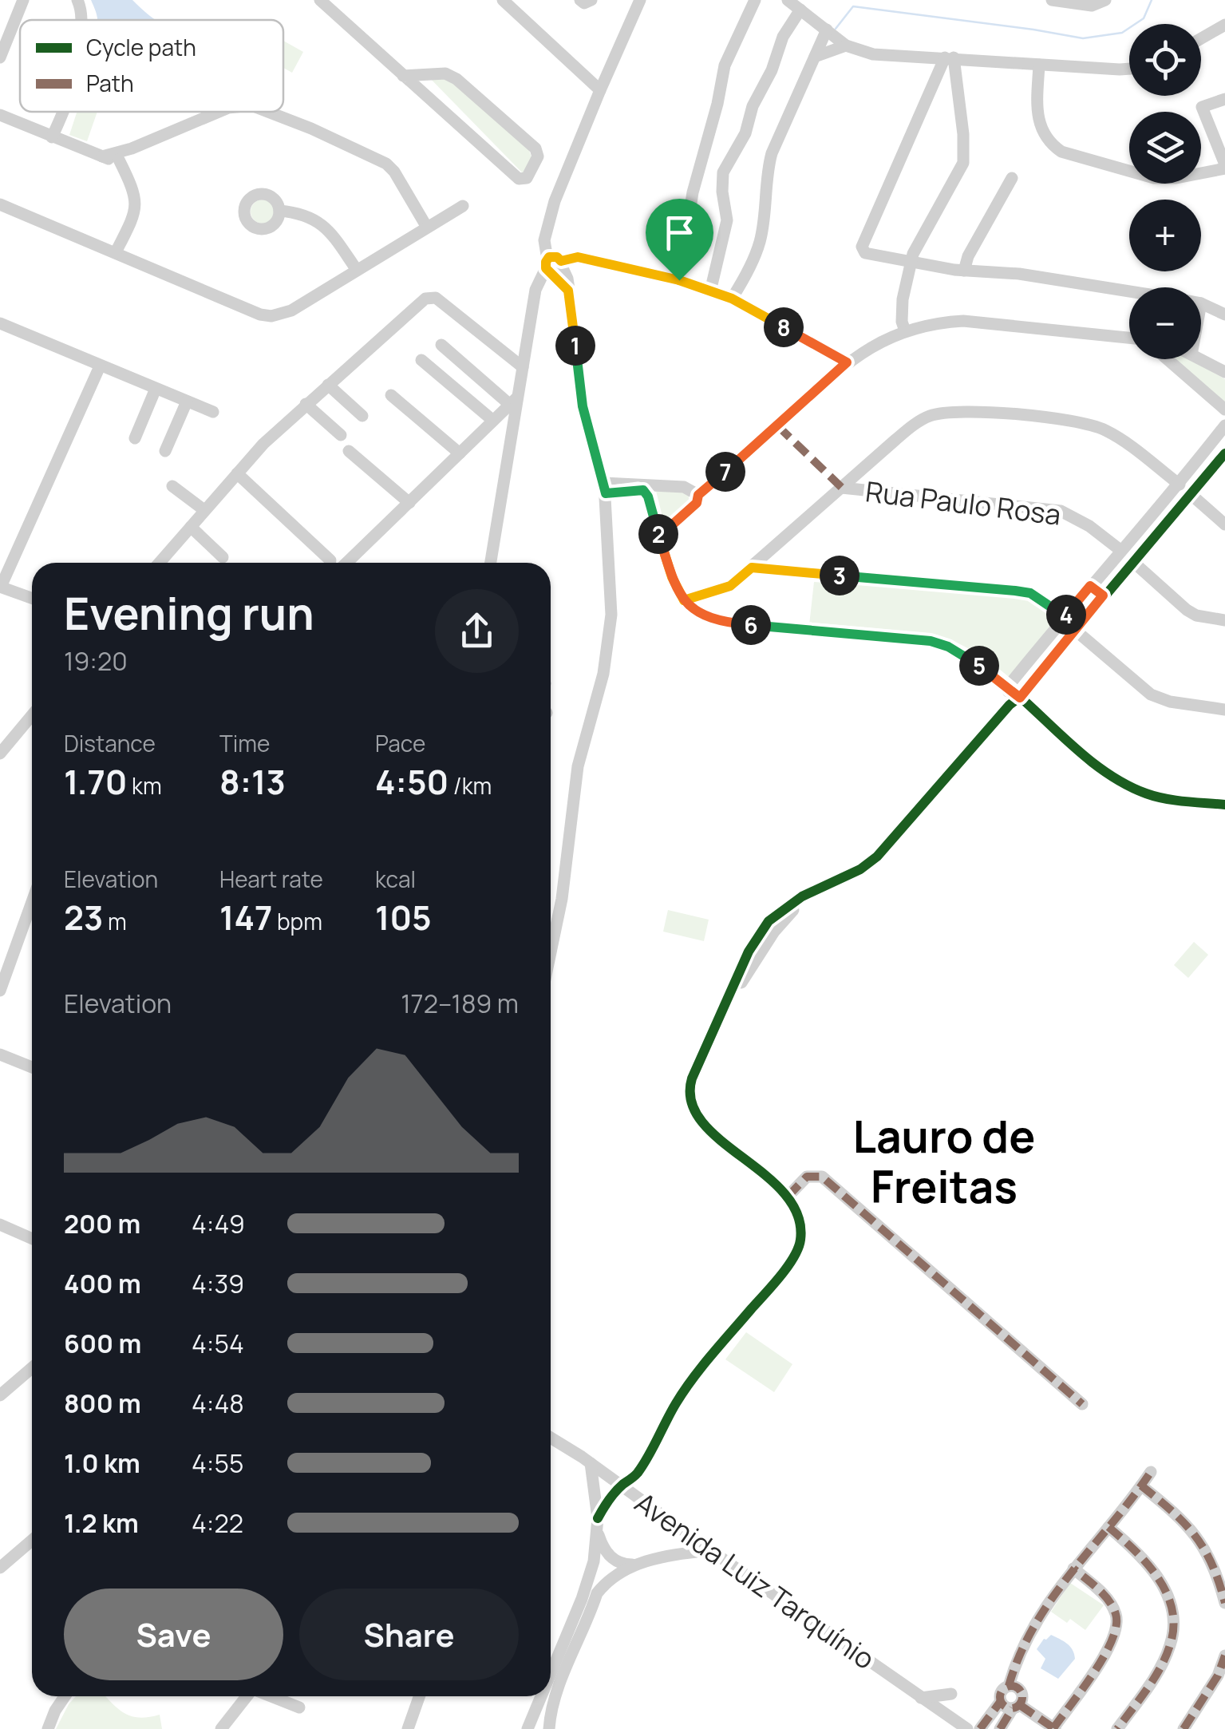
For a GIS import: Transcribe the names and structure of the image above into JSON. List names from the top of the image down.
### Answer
{
  "streets": {
    "street": ["Rua Paulo Rosa", "Avenida Luiz Tarquínio"]
  },
  "districts": ["Lauro de Freitas"],
  "legend": ["Cycle path", "Path"],
  "page": {
    "map_buttons": ["+", "−"],
    "pins": [
      "8",
      "1",
      "7",
      "2",
      "3",
      "4",
      "6",
      "5"
    ],
    "heading": ["Evening run", "19:20"],
    "stats": [
      ["Distance", "1.70 km"],
      ["Time", "8:13"],
      ["Pace", "4:50 /km"],
      ["Elevation", "23 m"],
      ["Heart rate", "147 bpm"],
      ["kcal", "105"]
    ],
    "chart": ["Elevation", "172–189 m"],
    "list": [
      {
        "name": "200 m",
        "note": "4:49"
      },
      {
        "name": "400 m",
        "note": "4:39"
      },
      {
        "name": "600 m",
        "note": "4:54"
      },
      {
        "name": "800 m",
        "note": "4:48"
      },
      {
        "name": "1.0 km",
        "note": "4:55"
      },
      {
        "name": "1.2 km",
        "note": "4:22"
      }
    ],
    "buttons": ["Save", "Share"]
  }
}
